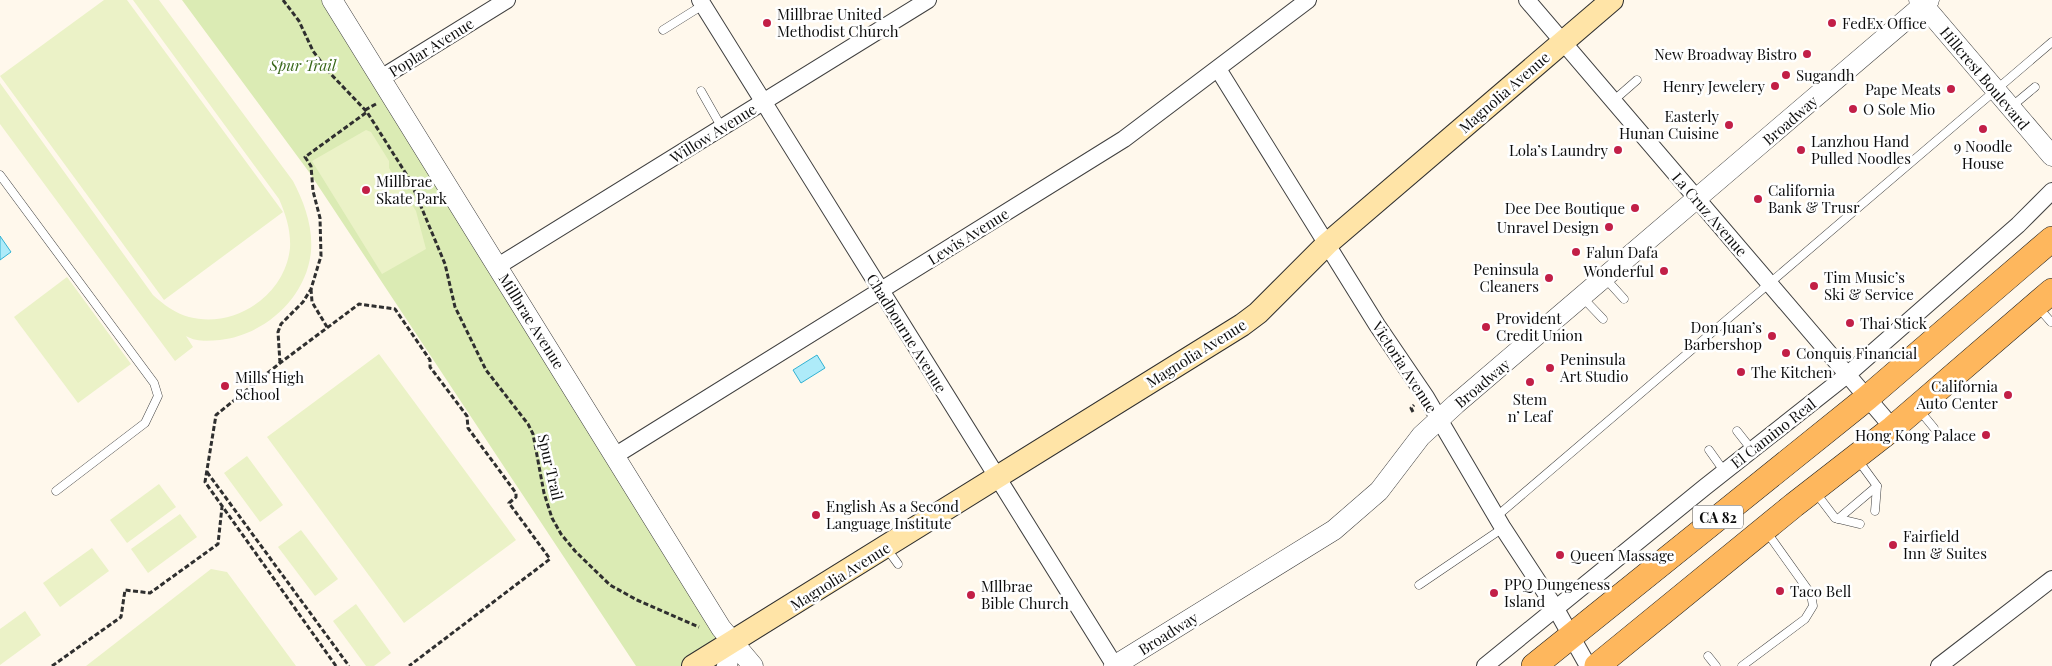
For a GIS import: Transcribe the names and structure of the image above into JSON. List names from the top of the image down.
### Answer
{
  "streets": {
    "main road": ["Magnolia Avenue", "El Camino Real", "CA 82"],
    "street": [
      "Poplar Avenue",
      "Hillcrest Boulevard",
      "Broadway",
      "Willow Avenue",
      "La Cruz Avenue",
      "Lewis Avenue",
      "Millbrae Avenue",
      "Chadbourne Avenue",
      "Victoria Avenue"
    ],
    "path": ["Spur Trail"]
  },
  "crossings": [
    ["Poplar Avenue", "Millbrae Avenue"],
    ["Hillcrest Boulevard", "Broadway"],
    ["Magnolia Avenue", "La Cruz Avenue"],
    ["Magnolia Avenue", "Millbrae Avenue"],
    ["Magnolia Avenue", "Chadbourne Avenue"],
    ["Magnolia Avenue", "Victoria Avenue"],
    ["Magnolia Avenue", "Spur Trail"],
    ["Broadway", "La Cruz Avenue"],
    ["Broadway", "Chadbourne Avenue"],
    ["Broadway", "Victoria Avenue"],
    ["Willow Avenue", "Millbrae Avenue"],
    ["Willow Avenue", "Chadbourne Avenue"],
    ["La Cruz Avenue", "El Camino Real"],
    ["La Cruz Avenue", "CA 82"],
    ["Lewis Avenue", "Millbrae Avenue"],
    ["Lewis Avenue", "Chadbourne Avenue"],
    ["Lewis Avenue", "Victoria Avenue"],
    ["Millbrae Avenue", "Spur Trail"],
    ["Victoria Avenue", "El Camino Real"]
  ],
  "parks": ["Spur Trail"],
  "places": [
    "Millbrae United Methodist Church",
    "FedEx Office",
    "New Broadway Bistro",
    "Sugandh",
    "Henry Jewelery",
    "Pape Meats",
    "O Sole Mio",
    "Easterly Hunan Cuisine",
    "9 Noodle House",
    "Lola’s Laundry",
    "Lanzhou Hand Pulled Noodles",
    "Millbrae Skate Park",
    "California Bank & Trusr",
    "Dee Dee Boutique",
    "Unravel Design",
    "Falun Dafa",
    "Wonderful",
    "Peninsula Cleaners",
    "Tim Music’s Ski & Service",
    "Thai Stick",
    "Provident Credit Union",
    "Don Juan’s Barbershop",
    "Conquis Financial",
    "Peninsula Art Studio",
    "The Kitchen",
    "Stem n’ Leaf",
    "Mills High School",
    "California Auto Center",
    "Hong Kong Palace",
    "English As a Second Language Institute",
    "Fairfield Inn & Suites",
    "Queen Massage",
    "Taco Bell",
    "PPQ Dungeness Island",
    "Mllbrae Bible Church"
  ]
}
